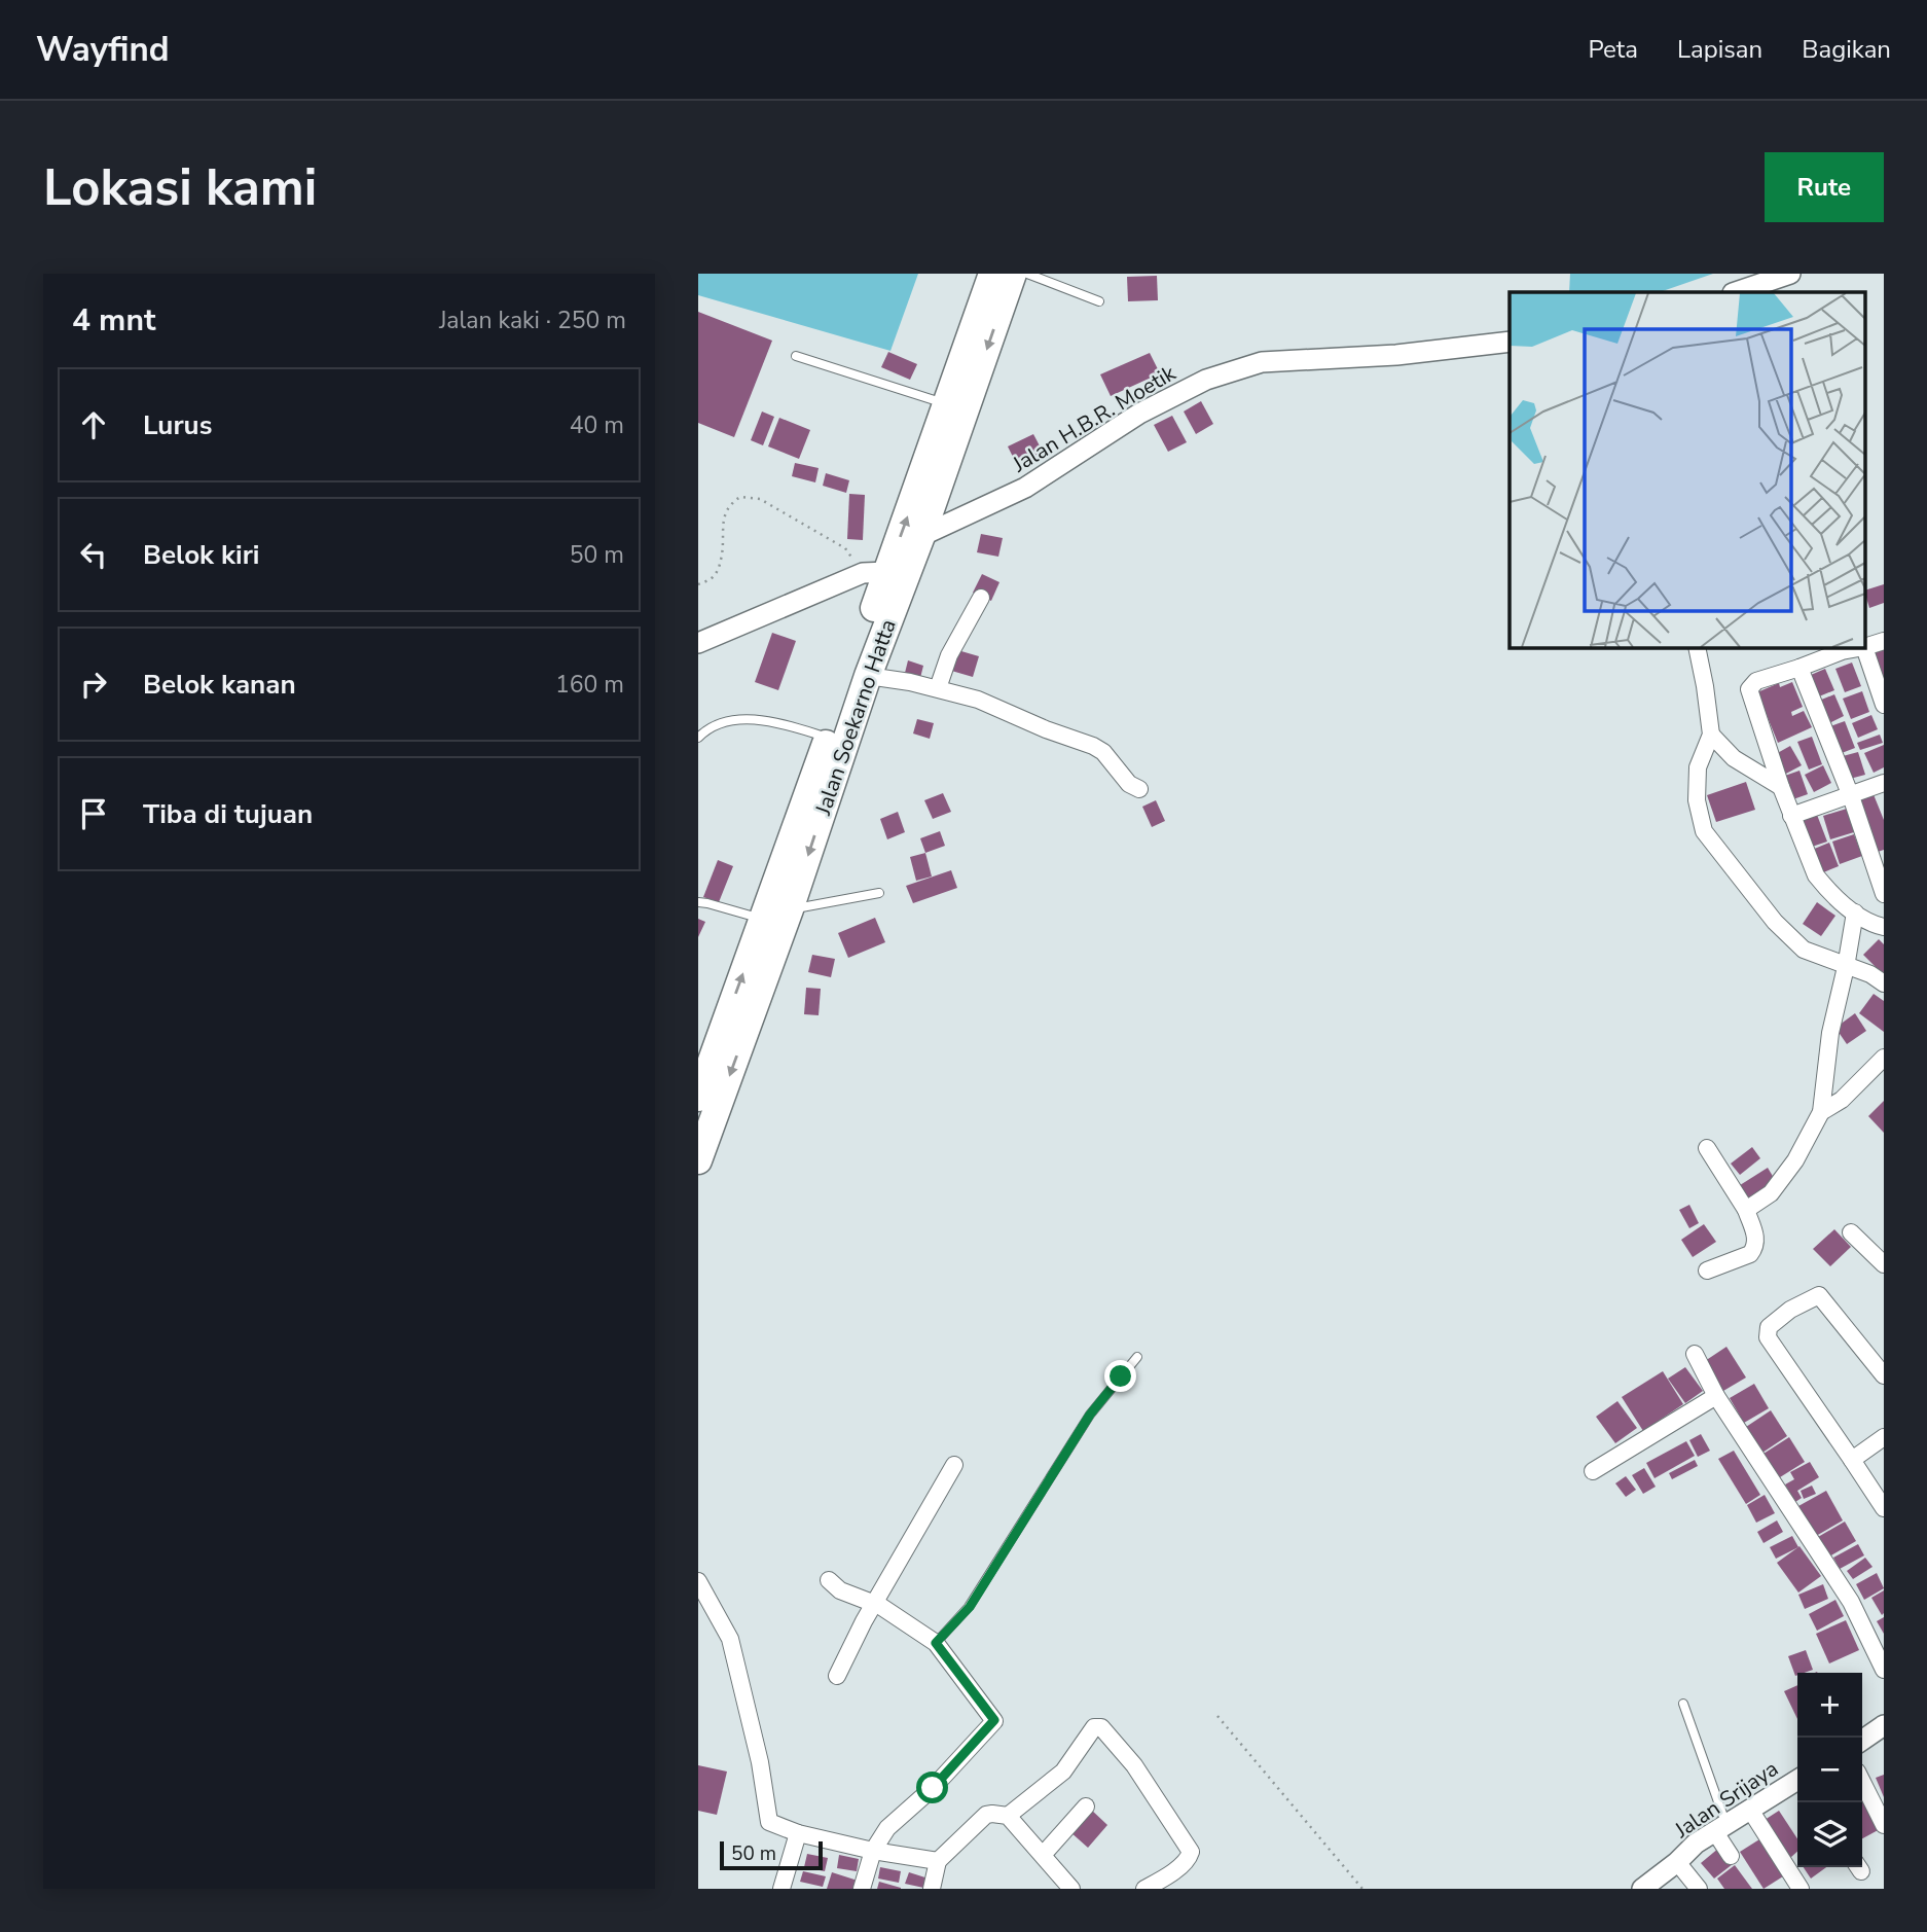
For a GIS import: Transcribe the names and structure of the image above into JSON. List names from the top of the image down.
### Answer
{
  "streets": {
    "highway": ["Jalan Soekarno Hatta"],
    "street": ["Jalan H.B.R. Moetik", "Jalan Srijaya"]
  },
  "crossings": [
    ["Jalan H.B.R. Moetik", "Jalan Soekarno Hatta"]
  ],
  "scale_bar": "50 m",
  "page": {
    "header": "Wayfind",
    "nav": ["Peta", "Lapisan", "Bagikan"],
    "buttons": "Rute",
    "title": "Lokasi kami",
    "heading": ["4 mnt", "Jalan kaki · 250 m"],
    "list": [
      ["Lurus", "40 m"],
      ["Belok kiri", "50 m"],
      ["Belok kanan", "160 m"],
      "Tiba di tujuan"
    ],
    "map_buttons": ["+", "−"],
    "scale": "50 m"
  }
}
